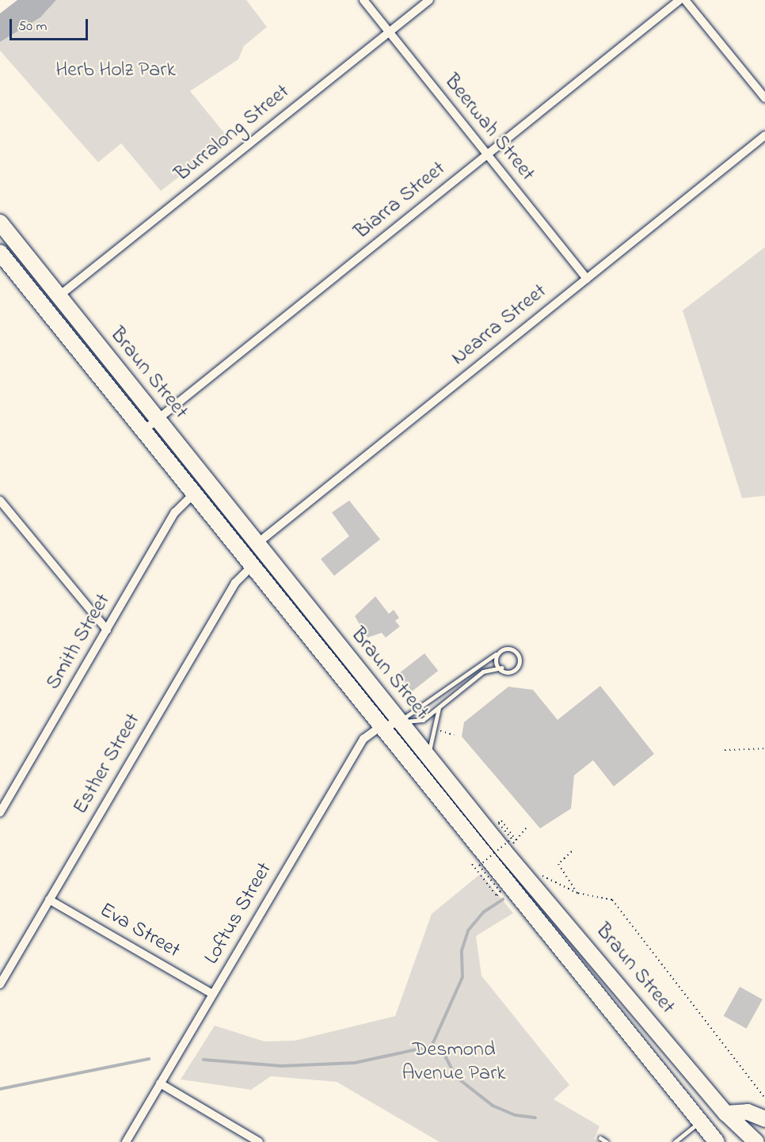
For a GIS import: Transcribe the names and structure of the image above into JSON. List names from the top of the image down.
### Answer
{
  "streets": {
    "highway": ["Braun Street"],
    "street": [
      "Beerwah Street",
      "Burralong Street",
      "Biarra Street",
      "Nearra Street",
      "Smith Street",
      "Esther Street",
      "Loftus Street",
      "Eva Street"
    ]
  },
  "crossings": [
    ["Beerwah Street", "Burralong Street"],
    ["Beerwah Street", "Biarra Street"],
    ["Beerwah Street", "Nearra Street"],
    ["Burralong Street", "Braun Street"],
    ["Biarra Street", "Braun Street"],
    ["Nearra Street", "Braun Street"],
    ["Braun Street", "Smith Street"],
    ["Braun Street", "Esther Street"],
    ["Braun Street", "Loftus Street"],
    ["Esther Street", "Eva Street"],
    ["Loftus Street", "Eva Street"]
  ],
  "parks": ["Herb Holz Park", "Desmond Avenue Park"],
  "scale_bar": "50 m"
}
